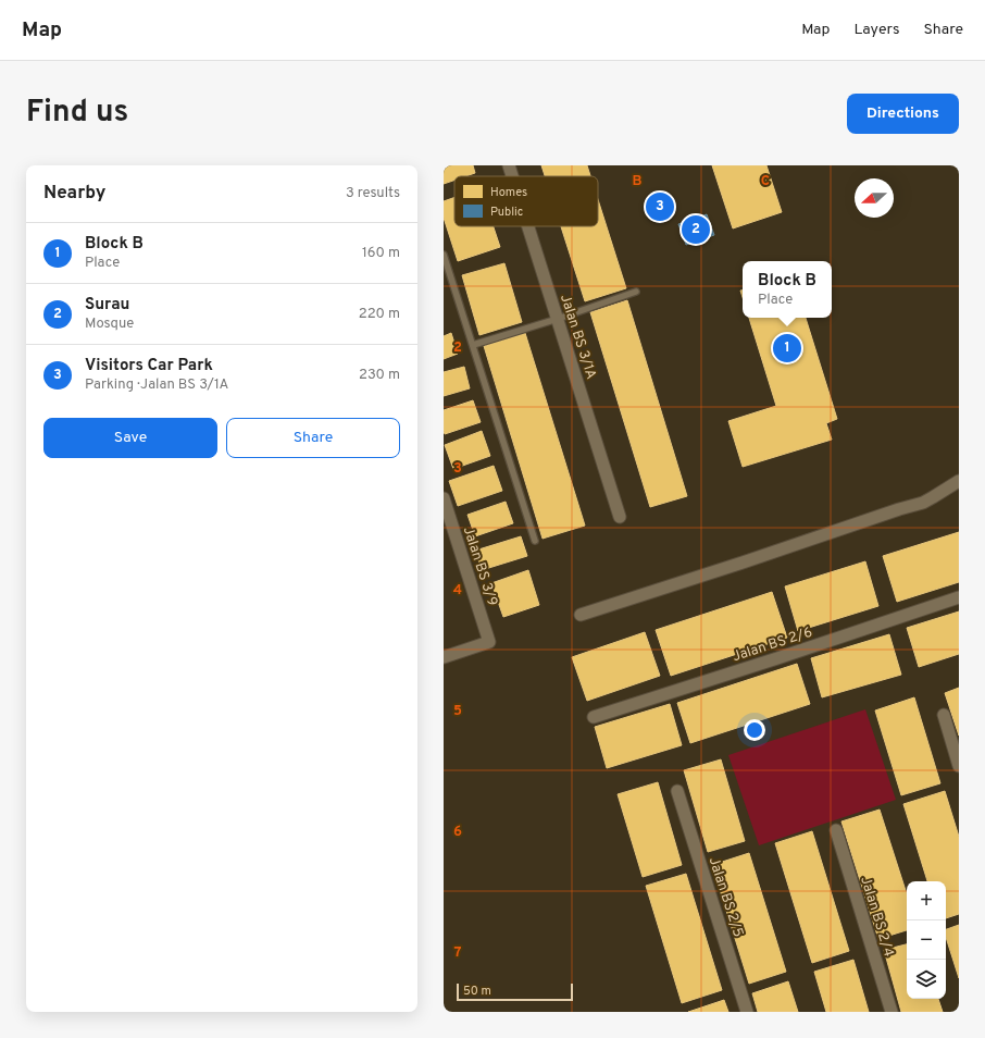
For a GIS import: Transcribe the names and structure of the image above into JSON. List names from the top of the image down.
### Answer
{
  "streets": {
    "street": [
      "Jalan BS 3/1A",
      "Jalan BS 3/9",
      "Jalan BS 2/6",
      "Jalan BS 2/5",
      "Jalan BS 2/4"
    ]
  },
  "legend": ["Homes", "Public"],
  "scale_bar": "50 m",
  "north": "left",
  "page": {
    "header": "Map",
    "nav": ["Map", "Layers", "Share"],
    "title": "Find us",
    "buttons": [
      "Directions",
      ["Save", "Share"]
    ],
    "heading": ["Nearby", "3 results"],
    "pins": ["3", "2", "1"],
    "list": [
      {
        "mark": "1",
        "name": "Block B",
        "note": "Place",
        "value": "160 m"
      },
      {
        "mark": "2",
        "name": "Surau",
        "note": "Mosque",
        "value": "220 m"
      },
      {
        "mark": "3",
        "name": "Visitors Car Park",
        "note": "Parking · Jalan BS 3/1A",
        "value": "230 m"
      }
    ],
    "popup": ["Block B", "Place"],
    "map_buttons": ["+", "−"],
    "scale": "50 m"
  },
  "grid": {
    "columns": ["B", "C"],
    "rows": [
      "2",
      "3",
      "4",
      "5",
      "6",
      "7"
    ]
  }
}
